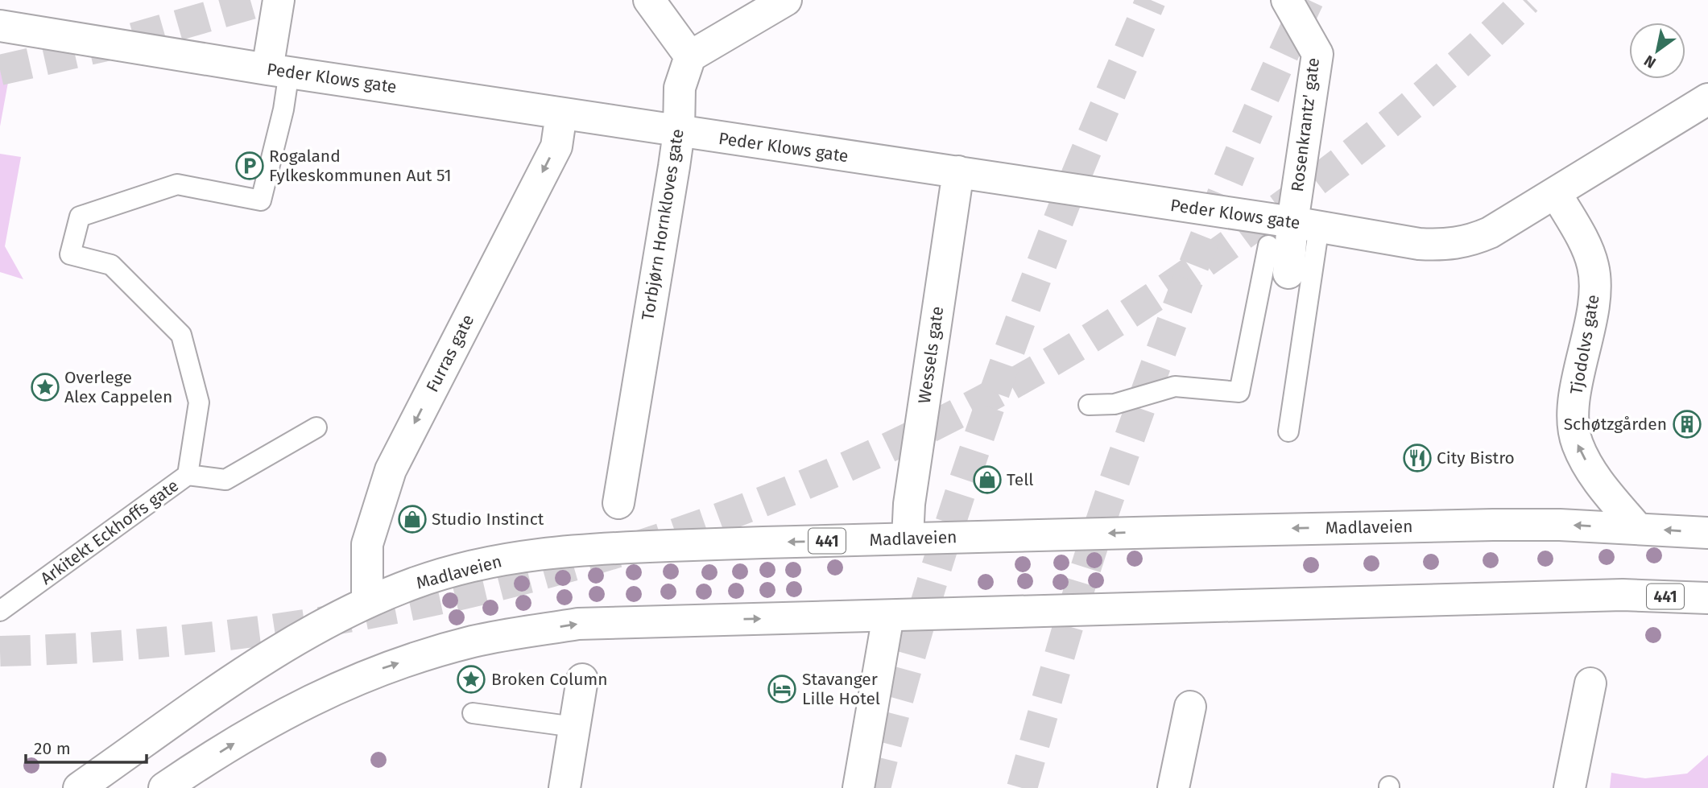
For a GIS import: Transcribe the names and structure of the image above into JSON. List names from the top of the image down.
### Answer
{
  "streets": {
    "street": [
      "Peder Klows gate",
      "Rosenkrantz' gate",
      "Torbjørn Hornkloves gate",
      "Tjodolvs gate",
      "Furras gate",
      "Wessels gate",
      "Madlaveien",
      "441"
    ],
    "lane": ["Arkitekt Eckhoffs gate"]
  },
  "crossings": [
    ["Peder Klows gate", "Rosenkrantz' gate"],
    ["Peder Klows gate", "Torbjørn Hornkloves gate"],
    ["Peder Klows gate", "Tjodolvs gate"],
    ["Peder Klows gate", "Furras gate"],
    ["Peder Klows gate", "Wessels gate"],
    ["Peder Klows gate", "Arkitekt Eckhoffs gate"],
    ["Tjodolvs gate", "Madlaveien"],
    ["Furras gate", "Madlaveien"],
    ["Wessels gate", "Madlaveien"]
  ],
  "one_way": ["Tjodolvs gate", "Furras gate"],
  "places": {
    "parking": ["Rogaland Fylkeskommunen Aut 51"],
    "place": ["Overlege Alex Cappelen", "Broken Column"],
    "building": ["Schøtzgården"],
    "restaurant": ["City Bistro"],
    "shop": ["Tell", "Studio Instinct"],
    "hotel": ["Stavanger Lille Hotel"]
  },
  "scale_bar": "20 m",
  "north": "bottom left"
}
